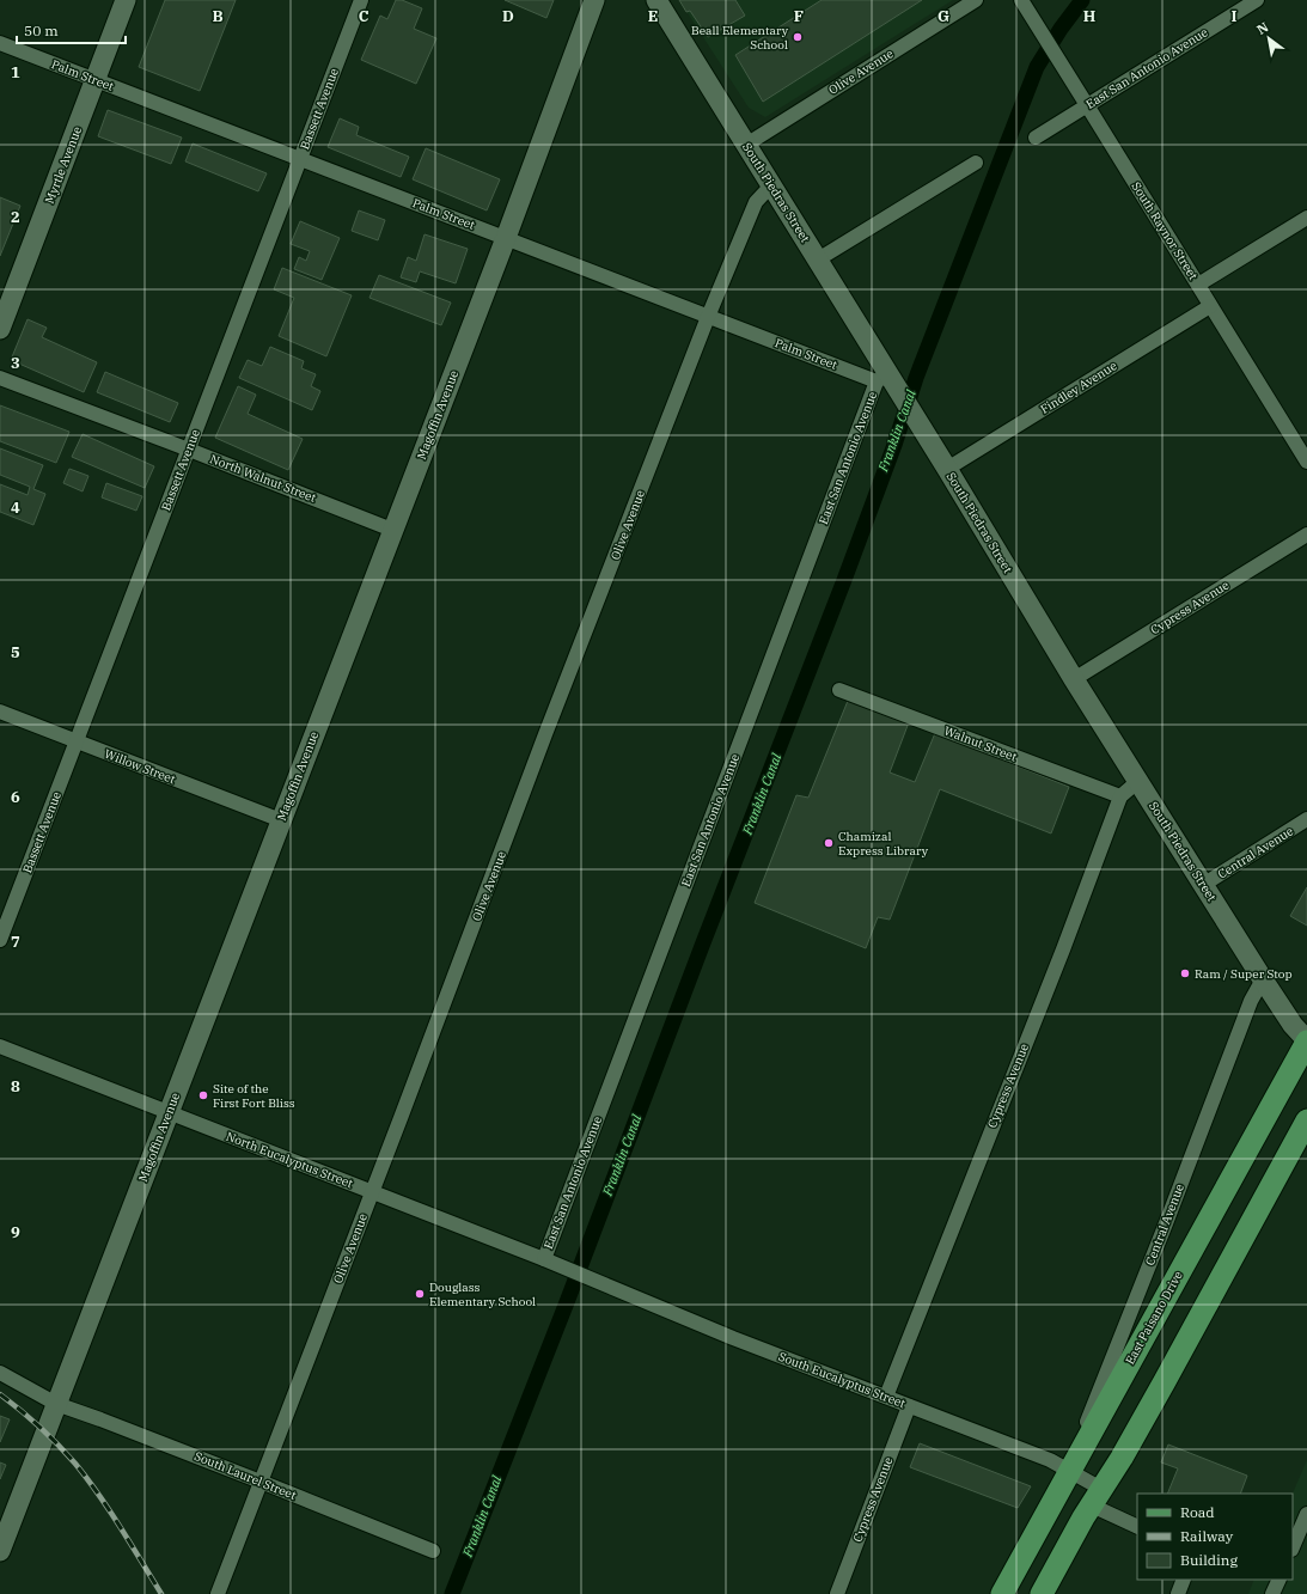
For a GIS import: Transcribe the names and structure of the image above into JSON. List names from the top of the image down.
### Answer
{
  "streets": {
    "main road": ["East Paisano Drive"],
    "street": [
      "East San Antonio Avenue",
      "Olive Avenue",
      "Palm Street",
      "Bassett Avenue",
      "Myrtle Avenue",
      "South Piedras Street",
      "South Raynor Street",
      "Findley Avenue",
      "Magoffin Avenue",
      "North Walnut Street",
      "Cypress Avenue",
      "Walnut Street",
      "Willow Street",
      "Central Avenue",
      "North Eucalyptus Street",
      "South Eucalyptus Street",
      "South Laurel Street"
    ]
  },
  "crossings": [
    ["East San Antonio Avenue", "Palm Street"],
    ["East San Antonio Avenue", "South Piedras Street"],
    ["East San Antonio Avenue", "South Raynor Street"],
    ["East San Antonio Avenue", "North Eucalyptus Street"],
    ["Olive Avenue", "Palm Street"],
    ["Olive Avenue", "South Piedras Street"],
    ["Olive Avenue", "North Eucalyptus Street"],
    ["Olive Avenue", "South Laurel Street"],
    ["Palm Street", "Bassett Avenue"],
    ["Palm Street", "Myrtle Avenue"],
    ["Palm Street", "South Piedras Street"],
    ["Palm Street", "Magoffin Avenue"],
    ["Bassett Avenue", "North Walnut Street"],
    ["Bassett Avenue", "Willow Street"],
    ["South Piedras Street", "Findley Avenue"],
    ["South Piedras Street", "Cypress Avenue"],
    ["South Piedras Street", "Central Avenue"],
    ["South Piedras Street", "East Paisano Drive"],
    ["South Raynor Street", "Findley Avenue"],
    ["Magoffin Avenue", "North Walnut Street"],
    ["Magoffin Avenue", "Willow Street"],
    ["Magoffin Avenue", "North Eucalyptus Street"],
    ["Magoffin Avenue", "South Laurel Street"],
    ["Cypress Avenue", "Walnut Street"],
    ["Cypress Avenue", "South Eucalyptus Street"],
    ["Central Avenue", "East Paisano Drive"],
    ["Central Avenue", "South Eucalyptus Street"],
    ["North Eucalyptus Street", "South Eucalyptus Street"],
    ["East Paisano Drive", "South Eucalyptus Street"]
  ],
  "water": ["Franklin Canal"],
  "places": [
    "Beall Elementary School",
    "Chamizal Express Library",
    "Ram / Super Stop",
    "Site of the First Fort Bliss",
    "Douglass Elementary School"
  ],
  "legend": ["Road", "Railway", "Building"],
  "scale_bar": "50 m",
  "north": "top left",
  "grid": {
    "columns": [
      "B",
      "C",
      "D",
      "E",
      "F",
      "G",
      "H",
      "I"
    ],
    "rows": [
      "1",
      "2",
      "3",
      "4",
      "5",
      "6",
      "7",
      "8",
      "9"
    ]
  }
}
